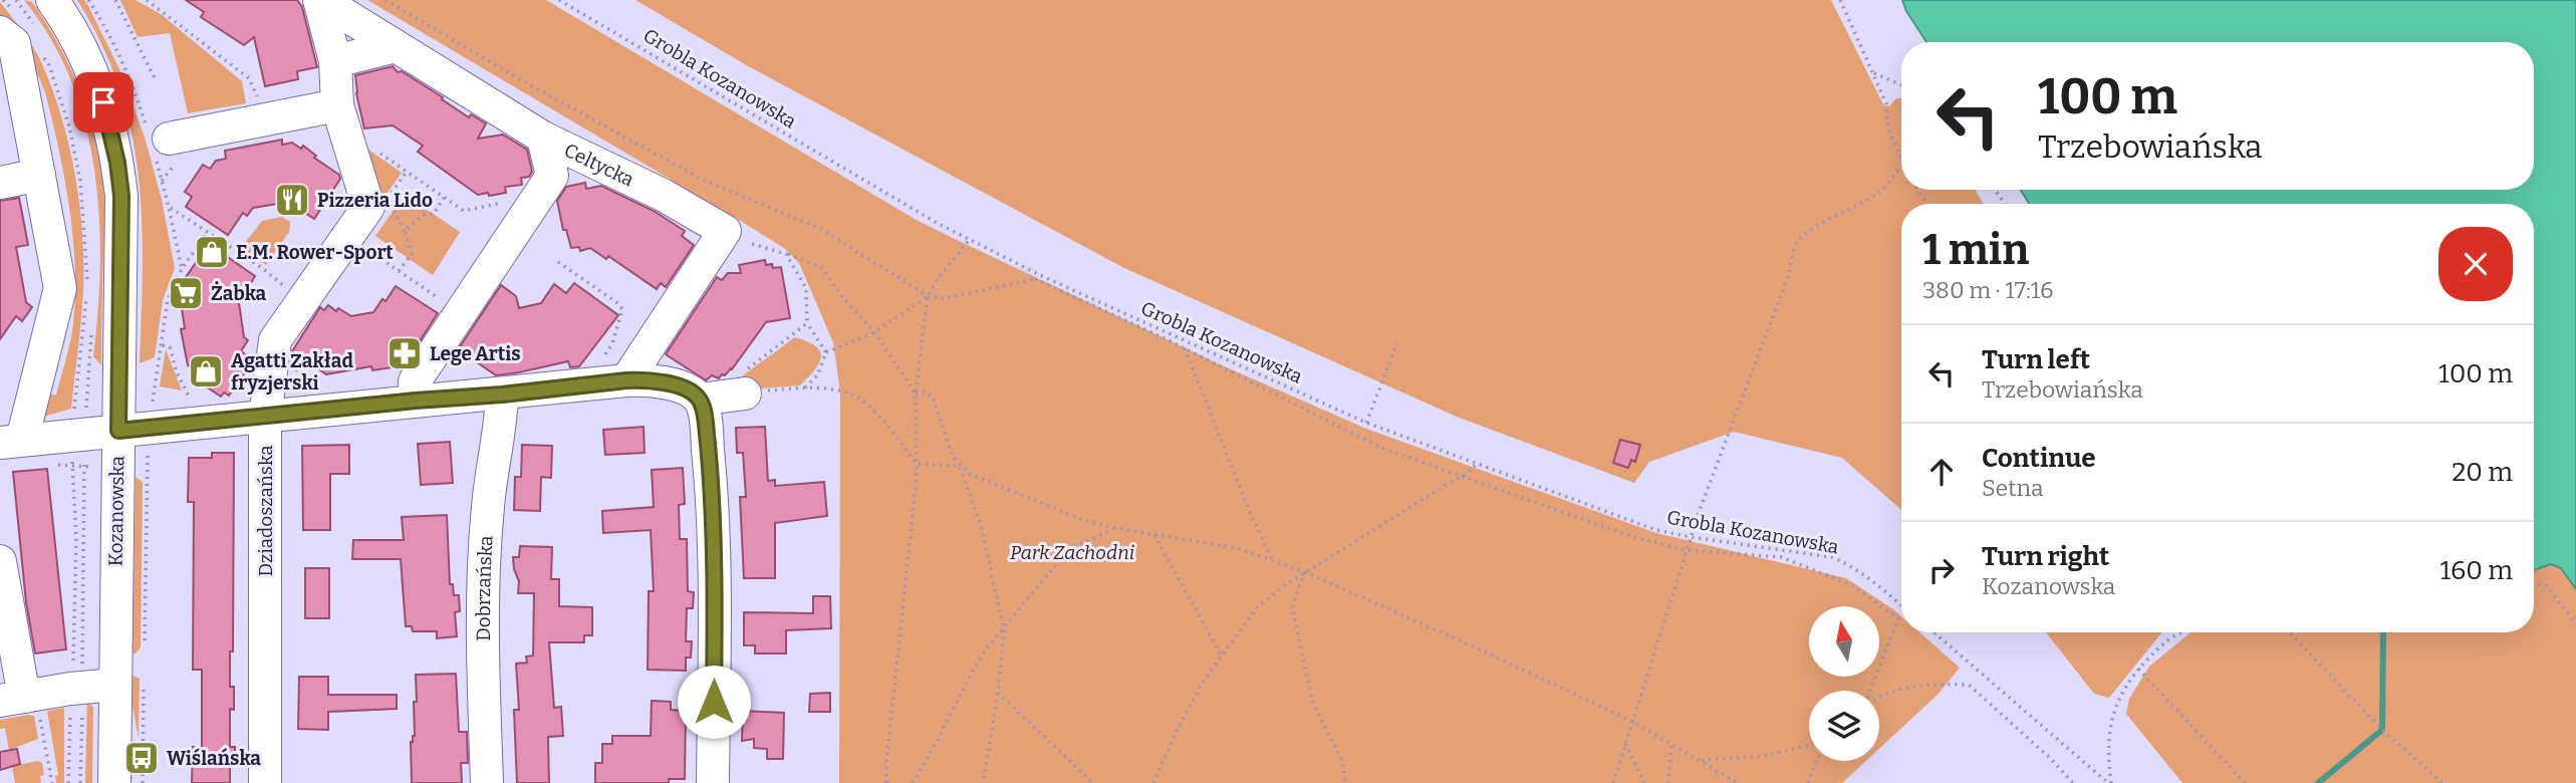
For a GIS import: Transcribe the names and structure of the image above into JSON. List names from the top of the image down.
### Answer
{
  "streets": {
    "street": [
      "Celtycka",
      "Kozanowska",
      "Dziadoszańska",
      "Dobrzańska"
    ],
    "path": ["Grobla Kozanowska"]
  },
  "crossings": [
    ["Celtycka", "Dziadoszańska"]
  ],
  "parks": ["Park Zachodni"],
  "places": {
    "restaurant": ["Pizzeria Lido"],
    "shop": ["E.M. Rower-Sport", "Agatti Zakład fryzjerski"],
    "supermarket": ["Żabka"],
    "pharmacy": ["Lege Artis"],
    "bus stop": ["Wiślańska"]
  },
  "north": "top",
  "page": {
    "turn": ["100 m", "Trzebowiańska"],
    "heading": ["1 min", "380 m · 17:16"],
    "list": [
      {
        "name": "Turn left",
        "note": "Trzebowiańska",
        "value": "100 m"
      },
      {
        "name": "Continue",
        "note": "Setna",
        "value": "20 m"
      },
      {
        "name": "Turn right",
        "note": "Kozanowska",
        "value": "160 m"
      }
    ]
  }
}
